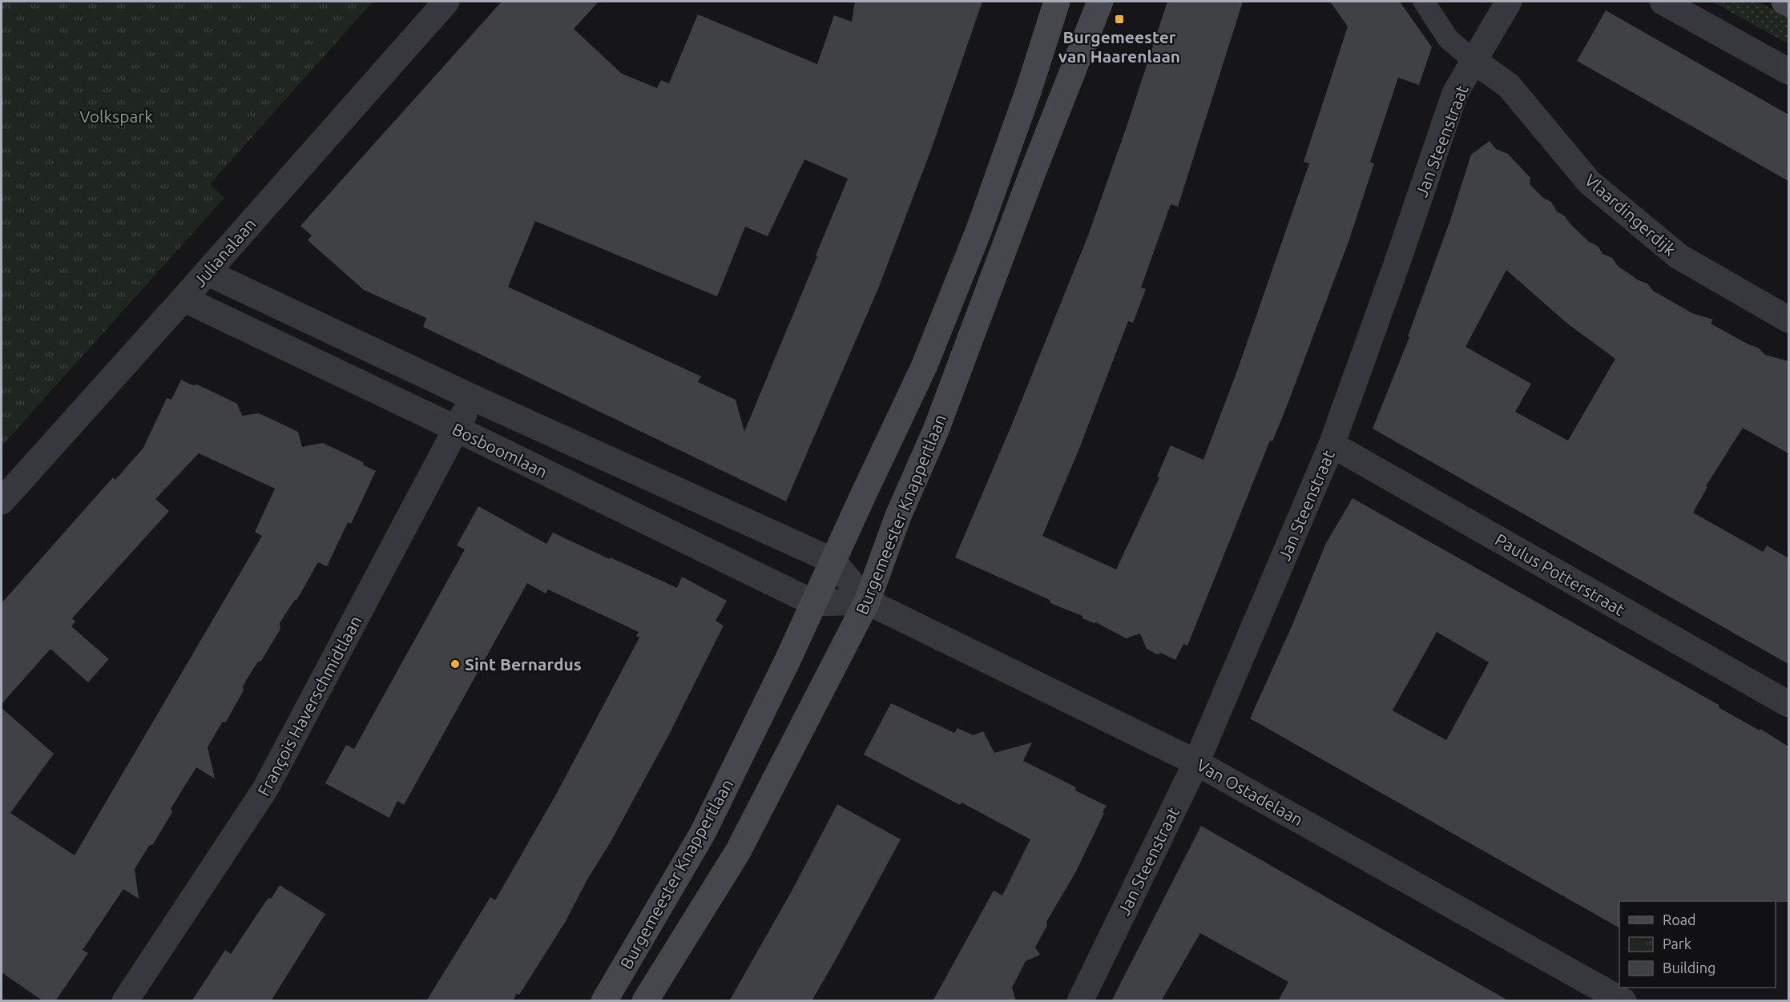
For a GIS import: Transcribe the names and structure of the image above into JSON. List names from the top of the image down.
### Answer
{
  "streets": {
    "main road": ["Burgemeester Knappertlaan"],
    "street": [
      "Jan Steenstraat",
      "Vlaardingerdijk",
      "Julianalaan",
      "Bosboomlaan",
      "Paulus Potterstraat",
      "François Haverschmidtlaan",
      "Van Ostadelaan"
    ]
  },
  "crossings": [
    ["Jan Steenstraat", "Vlaardingerdijk"],
    ["Jan Steenstraat", "Paulus Potterstraat"],
    ["Jan Steenstraat", "Van Ostadelaan"],
    ["Julianalaan", "Bosboomlaan"],
    ["Bosboomlaan", "Burgemeester Knappertlaan"],
    ["Bosboomlaan", "François Haverschmidtlaan"],
    ["Burgemeester Knappertlaan", "Van Ostadelaan"]
  ],
  "parks": ["Volkspark"],
  "places": {
    "transit": ["Burgemeester van Haarenlaan"],
    "other": ["Sint Bernardus"]
  },
  "legend": ["Road", "Park", "Building"]
}
